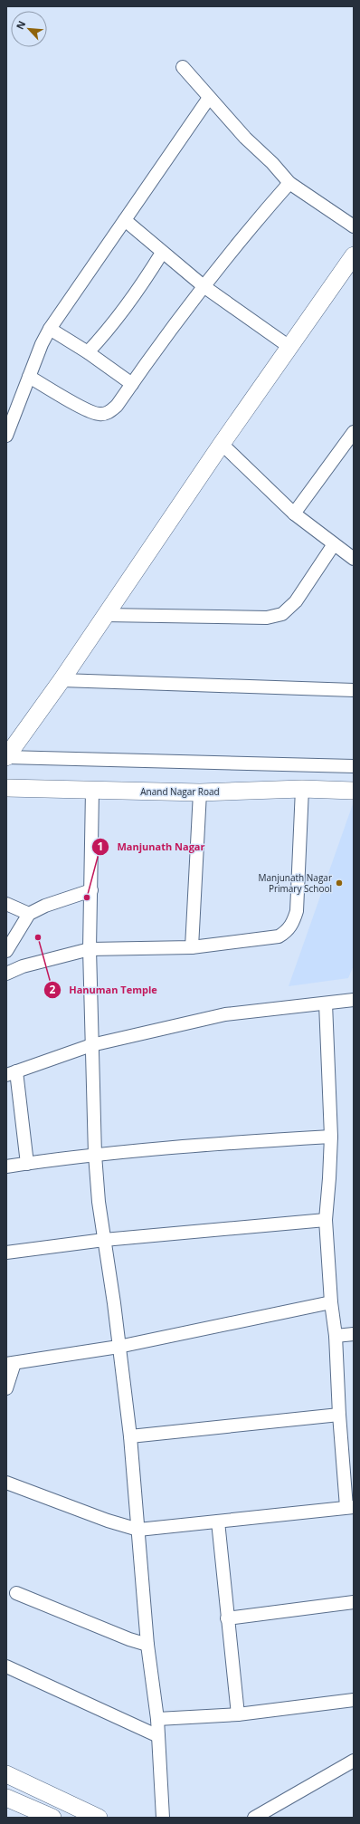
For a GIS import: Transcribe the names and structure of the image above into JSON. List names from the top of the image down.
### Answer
{
  "streets": {
    "street": ["Anand Nagar Road"]
  },
  "places": ["Manjunath Nagar Primary School", "Manjunath Nagar", "Hanuman Temple"],
  "north": "top left"
}
